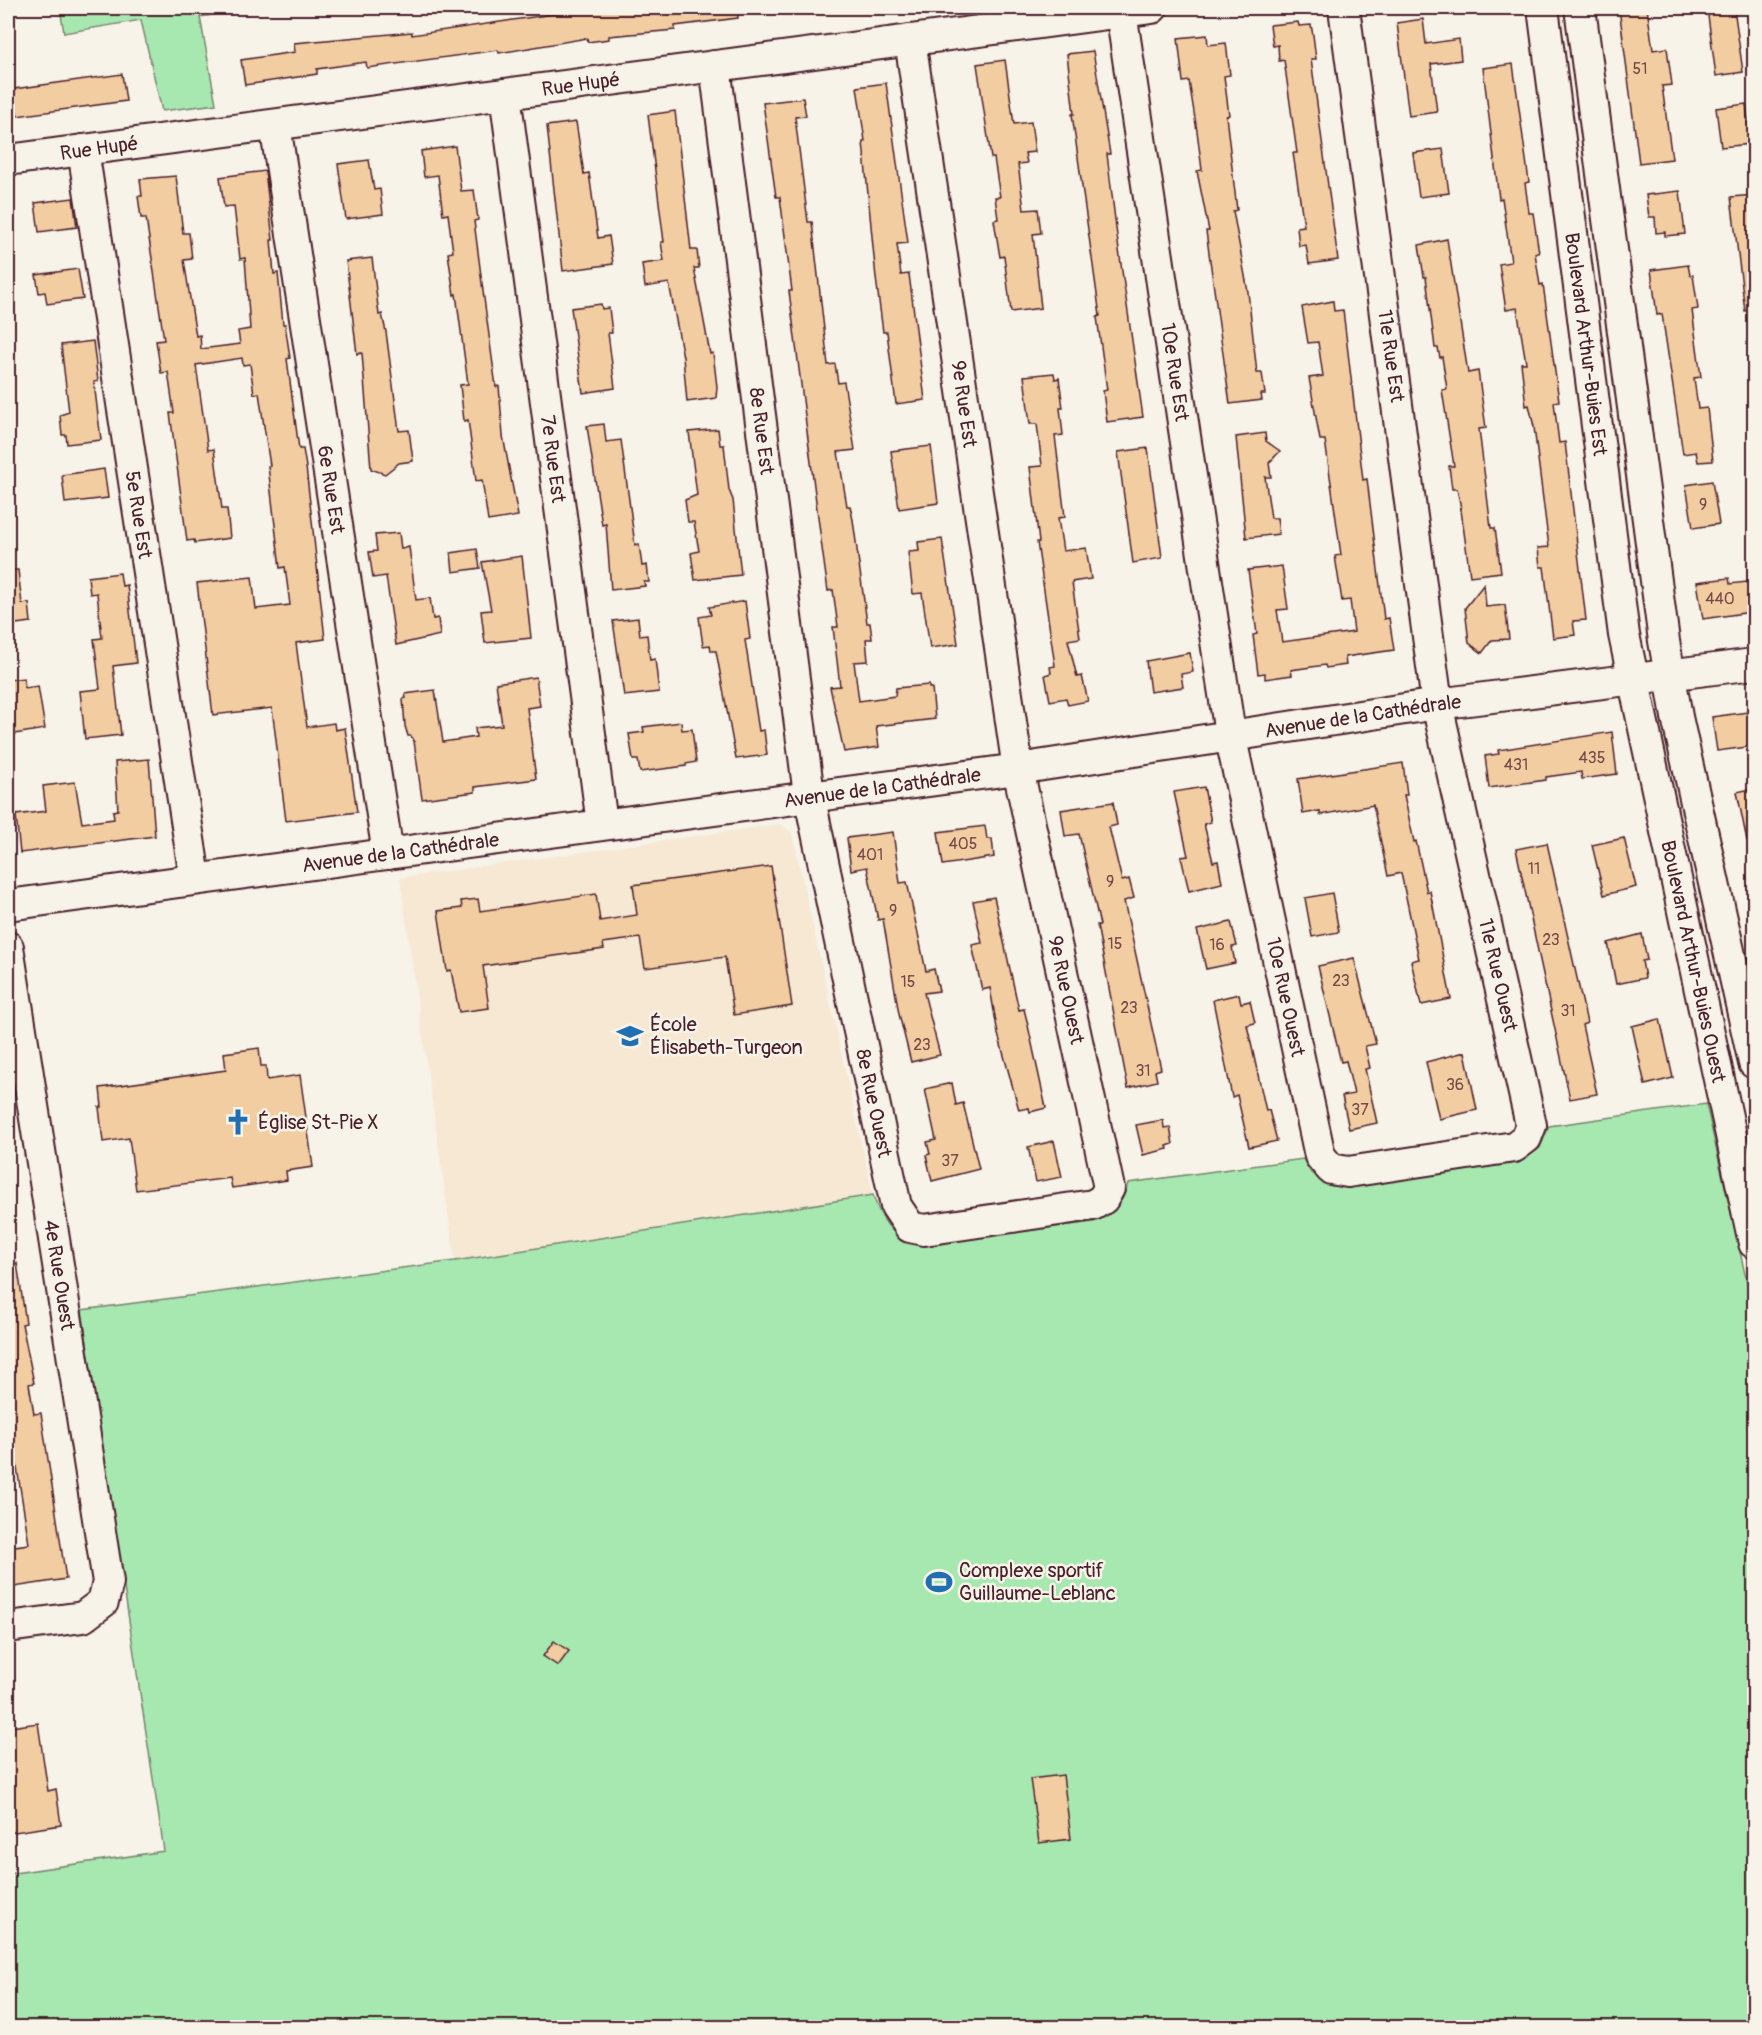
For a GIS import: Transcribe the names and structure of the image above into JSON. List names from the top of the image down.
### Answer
{
  "streets": {
    "street": [
      "Rue Hupé",
      "Boulevard Arthur-Buies Est",
      "11e Rue Est",
      "10e Rue Est",
      "9e Rue Est",
      "8e Rue Est",
      "7e Rue Est",
      "6e Rue Est",
      "5e Rue Est",
      "Avenue de la Cathédrale",
      "Boulevard Arthur-Buies Ouest",
      "11e Rue Ouest",
      "9e Rue Ouest",
      "10e Rue Ouest",
      "8e Rue Ouest",
      "4e Rue Ouest"
    ]
  },
  "crossings": [
    ["Rue Hupé", "10e Rue Est"],
    ["Rue Hupé", "9e Rue Est"],
    ["Rue Hupé", "8e Rue Est"],
    ["Rue Hupé", "7e Rue Est"],
    ["Rue Hupé", "6e Rue Est"],
    ["Rue Hupé", "5e Rue Est"],
    ["Boulevard Arthur-Buies Est", "Avenue de la Cathédrale"],
    ["Boulevard Arthur-Buies Est", "Boulevard Arthur-Buies Ouest"],
    ["11e Rue Est", "Avenue de la Cathédrale"],
    ["11e Rue Est", "11e Rue Ouest"],
    ["10e Rue Est", "Avenue de la Cathédrale"],
    ["10e Rue Est", "10e Rue Ouest"],
    ["9e Rue Est", "Avenue de la Cathédrale"],
    ["9e Rue Est", "9e Rue Ouest"],
    ["8e Rue Est", "Avenue de la Cathédrale"],
    ["8e Rue Est", "8e Rue Ouest"],
    ["7e Rue Est", "Avenue de la Cathédrale"],
    ["6e Rue Est", "Avenue de la Cathédrale"],
    ["5e Rue Est", "Avenue de la Cathédrale"],
    ["Avenue de la Cathédrale", "Boulevard Arthur-Buies Ouest"],
    ["Avenue de la Cathédrale", "11e Rue Ouest"],
    ["Avenue de la Cathédrale", "9e Rue Ouest"],
    ["Avenue de la Cathédrale", "10e Rue Ouest"],
    ["Avenue de la Cathédrale", "8e Rue Ouest"],
    ["11e Rue Ouest", "10e Rue Ouest"],
    ["9e Rue Ouest", "8e Rue Ouest"]
  ],
  "places": {
    "school or university": ["École Élisabeth-Turgeon"],
    "church": ["Église St-Pie X"],
    "sports": ["Complexe sportif Guillaume-Leblanc"]
  },
  "house_numbers": [
    "51",
    "9",
    "440",
    "435",
    "431",
    "405",
    "401",
    "11",
    "9",
    "9",
    "23",
    "15",
    "16",
    "23",
    "15",
    "23",
    "31",
    "23",
    "31",
    "36",
    "37",
    "37"
  ]
}
